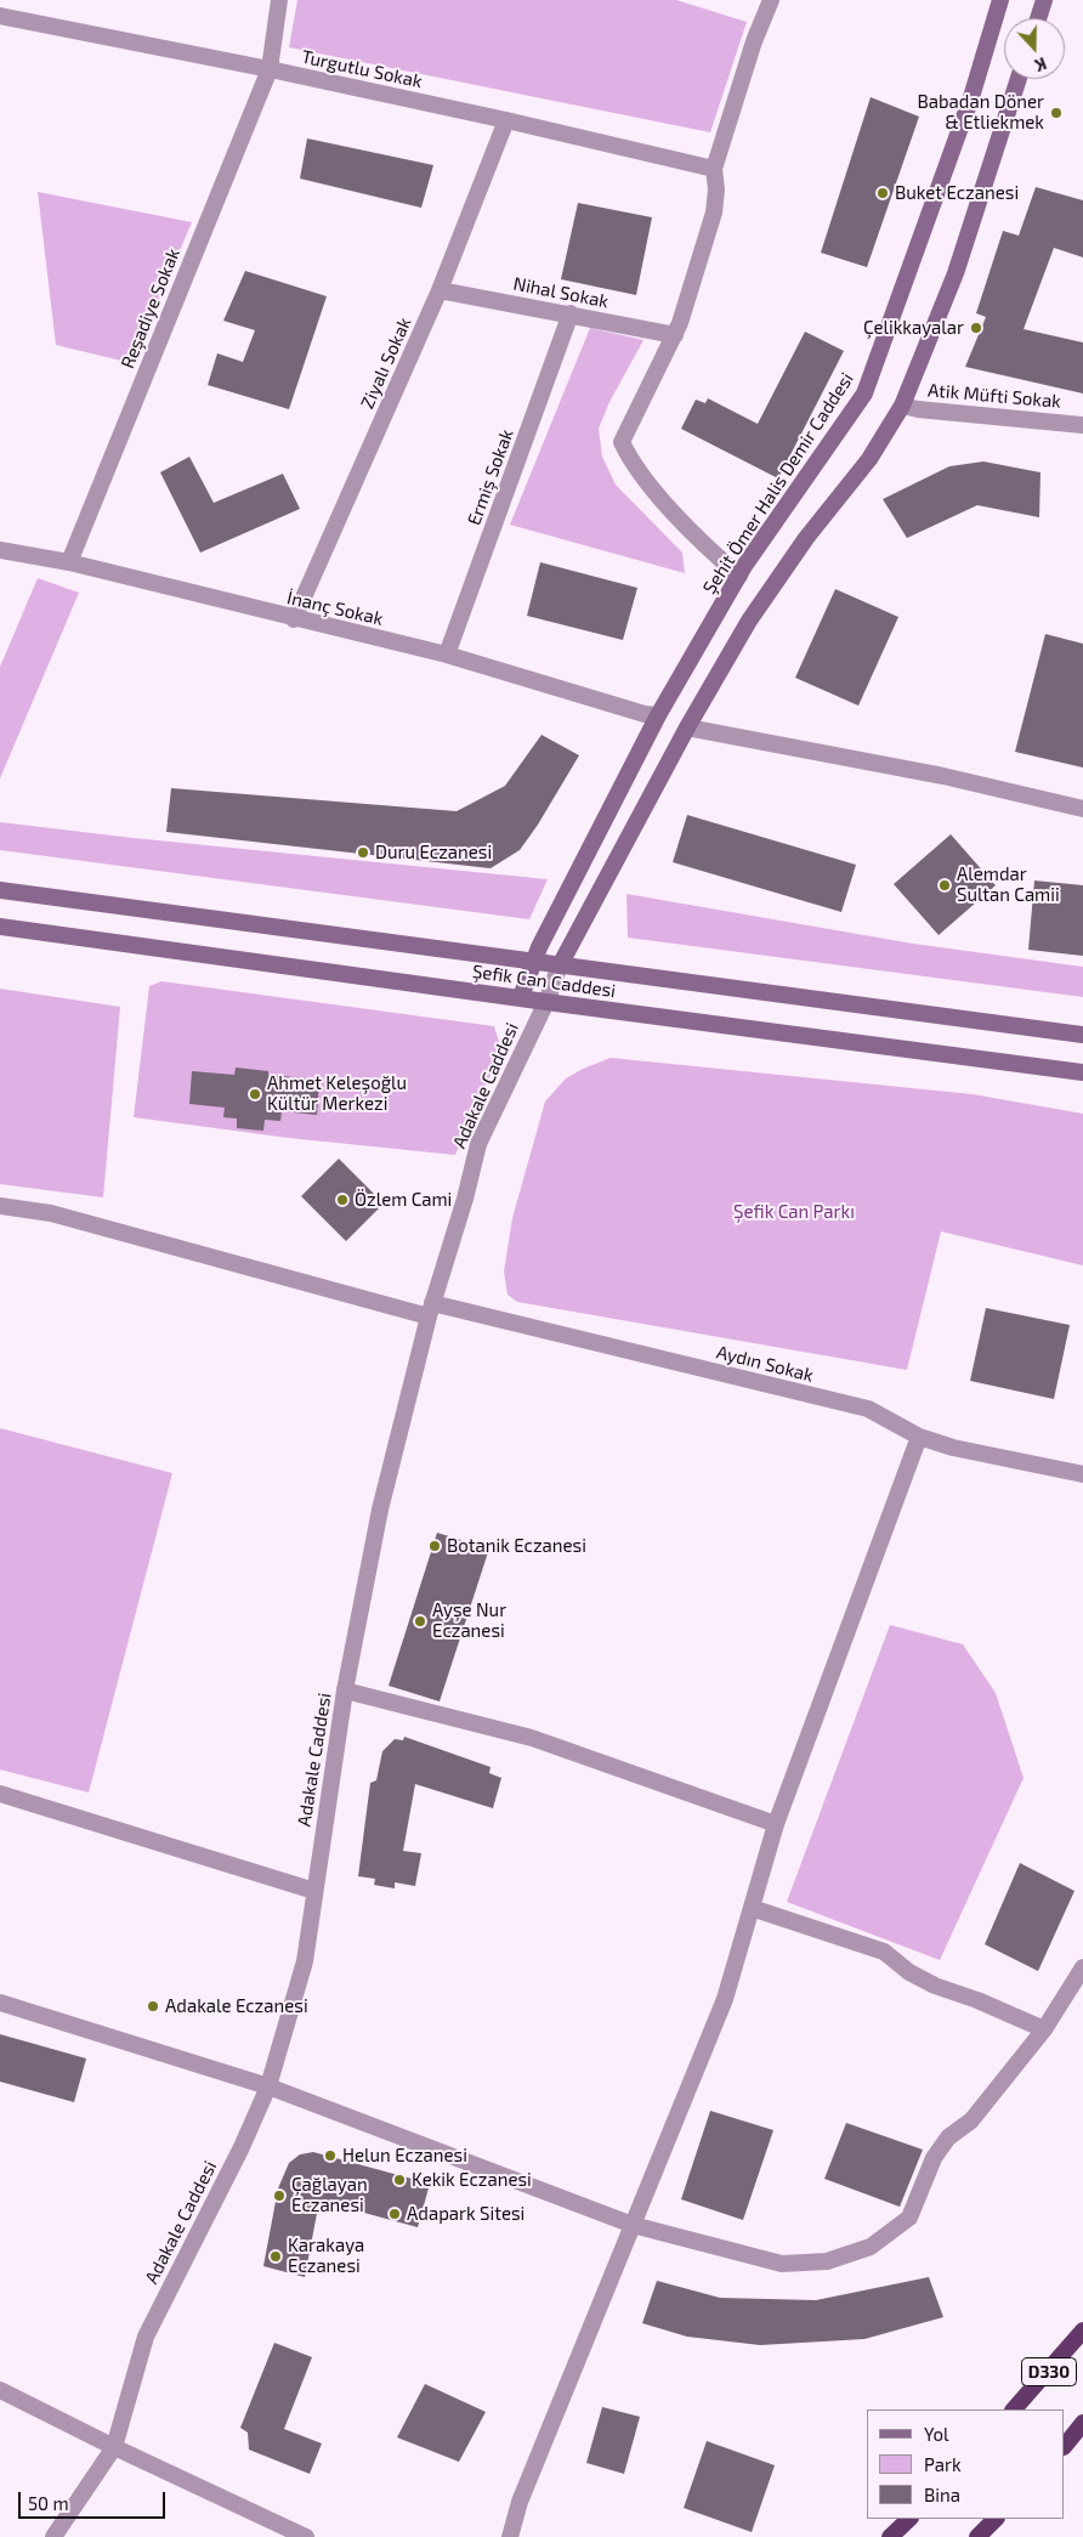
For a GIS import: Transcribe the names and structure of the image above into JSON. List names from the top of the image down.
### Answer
{
  "streets": {
    "highway": ["D330"],
    "main road": ["Şehit Ömer Halis Demir Caddesi", "Şefik Can Caddesi"],
    "street": [
      "Turgutlu Sokak",
      "Nihal Sokak",
      "Reşadiye Sokak",
      "Ziyalı Sokak",
      "Atik Müfti Sokak",
      "Ermiş Sokak",
      "İnanç Sokak",
      "Adakale Caddesi",
      "Aydın Sokak"
    ]
  },
  "crossings": [
    ["Turgutlu Sokak", "Reşadiye Sokak"],
    ["Turgutlu Sokak", "Ziyalı Sokak"],
    ["Nihal Sokak", "Ziyalı Sokak"],
    ["Nihal Sokak", "Ermiş Sokak"],
    ["Reşadiye Sokak", "İnanç Sokak"],
    ["Ziyalı Sokak", "İnanç Sokak"],
    ["Ermiş Sokak", "İnanç Sokak"],
    ["Şehit Ömer Halis Demir Caddesi", "İnanç Sokak"],
    ["Şehit Ömer Halis Demir Caddesi", "Şefik Can Caddesi"],
    ["Şefik Can Caddesi", "Adakale Caddesi"],
    ["Adakale Caddesi", "Aydın Sokak"]
  ],
  "parks": ["Şefik Can Parkı"],
  "places": [
    "Babadan Döner & Etliekmek",
    "Buket Eczanesi",
    "Çelikkayalar",
    "Duru Eczanesi",
    "Alemdar Sultan Camii",
    "Ahmet Keleşoğlu Kültür Merkezi",
    "Özlem Cami",
    "Botanik Eczanesi",
    "Ayşe Nur Eczanesi",
    "Adakale Eczanesi",
    "Helun Eczanesi",
    "Kekik Eczanesi",
    "Çağlayan Eczanesi",
    "Adapark Sitesi",
    "Karakaya Eczanesi"
  ],
  "legend": ["Yol", "Park", "Bina"],
  "scale_bar": "50 m",
  "north": "bottom"
}
